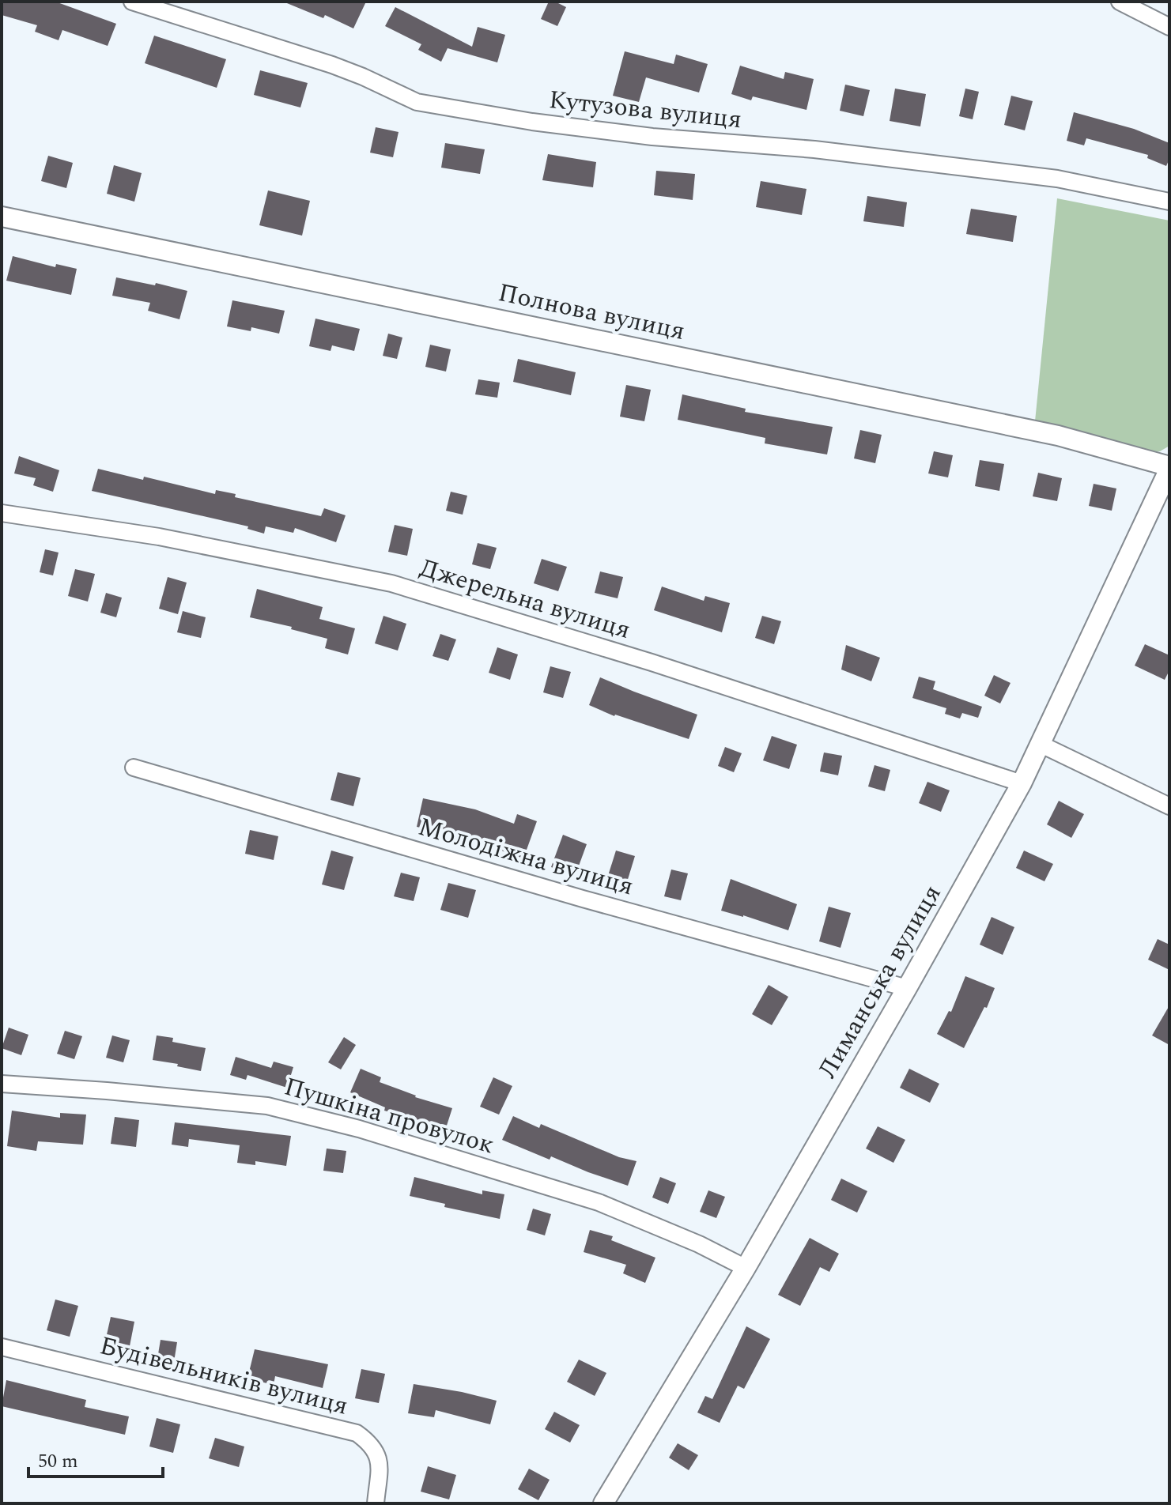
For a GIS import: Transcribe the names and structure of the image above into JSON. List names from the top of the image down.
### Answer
{
  "streets": {
    "street": [
      "Кутузова вулиця",
      "Полнова вулиця",
      "Джерельна вулиця",
      "Молодіжна вулиця",
      "Лиманська вулиця",
      "Пушкіна провулок",
      "Будівельників вулиця"
    ]
  },
  "crossings": [
    ["Полнова вулиця", "Лиманська вулиця"],
    ["Джерельна вулиця", "Лиманська вулиця"],
    ["Молодіжна вулиця", "Лиманська вулиця"],
    ["Лиманська вулиця", "Пушкіна провулок"]
  ],
  "scale_bar": "50 m"
}
